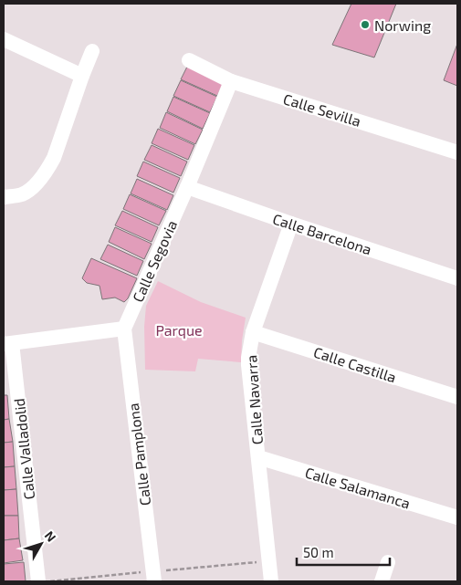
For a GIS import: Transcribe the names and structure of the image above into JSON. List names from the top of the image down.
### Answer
{
  "streets": {
    "street": [
      "Calle Sevilla",
      "Calle Barcelona",
      "Calle Segovia",
      "Calle Castilla",
      "Calle Navarra",
      "Calle Valladolid",
      "Calle Pamplona",
      "Calle Salamanca"
    ]
  },
  "crossings": [
    ["Calle Sevilla", "Calle Segovia"],
    ["Calle Barcelona", "Calle Segovia"],
    ["Calle Barcelona", "Calle Navarra"],
    ["Calle Segovia", "Calle Pamplona"],
    ["Calle Castilla", "Calle Navarra"],
    ["Calle Navarra", "Calle Salamanca"]
  ],
  "parks": ["Parque"],
  "places": ["Norwing"],
  "scale_bar": "50 m",
  "north": "top right"
}
